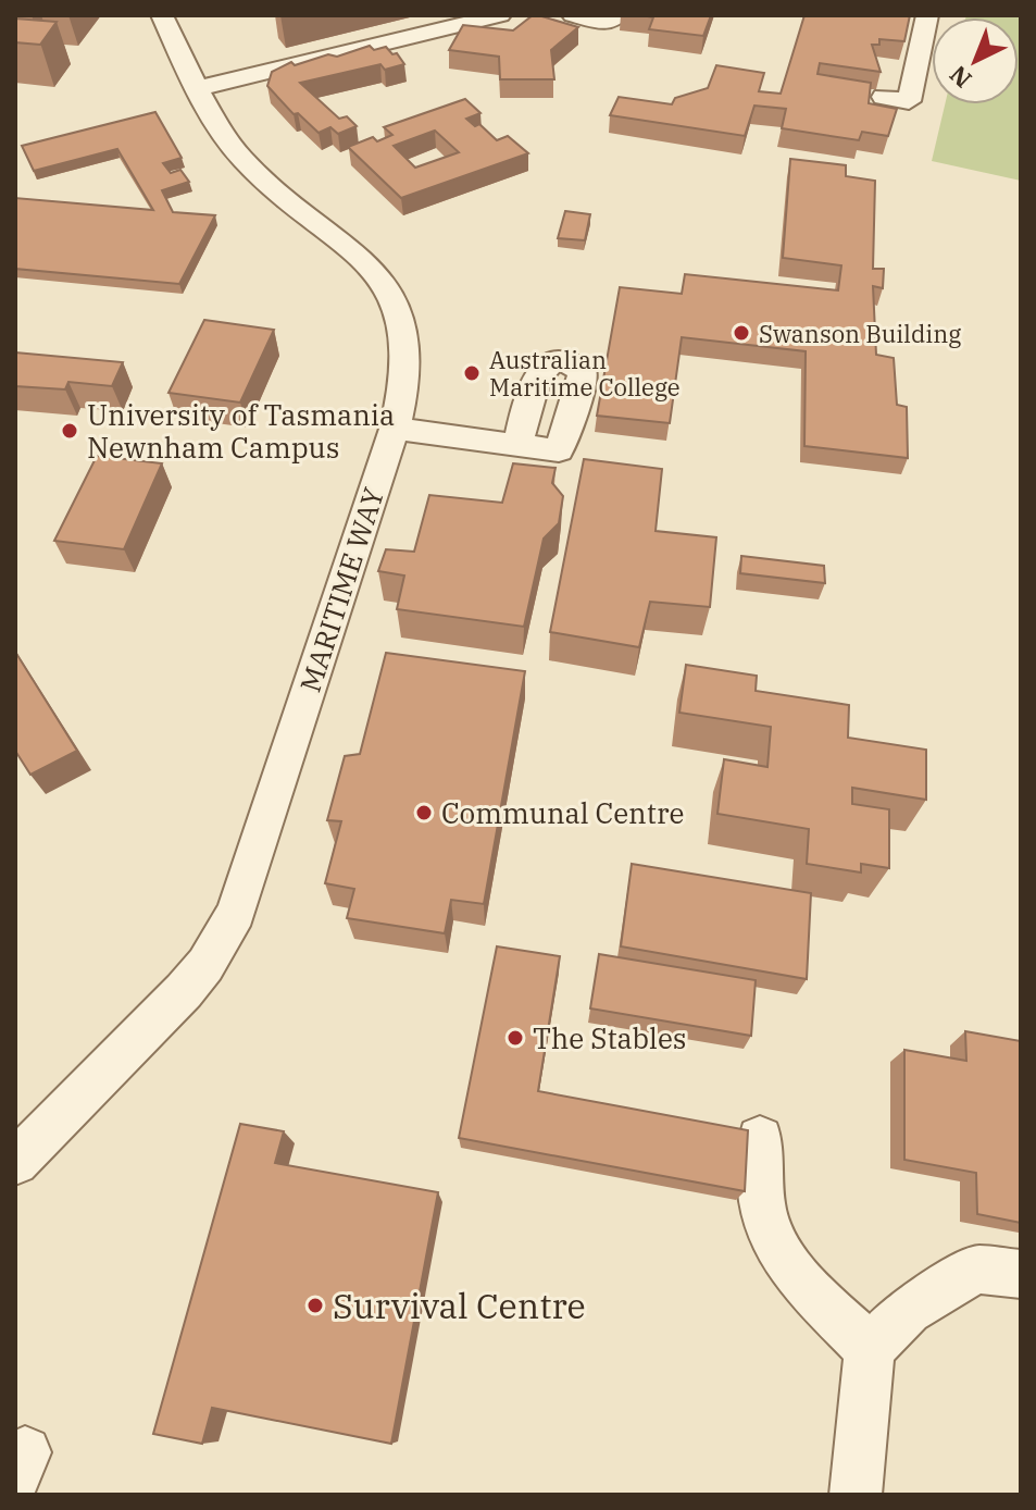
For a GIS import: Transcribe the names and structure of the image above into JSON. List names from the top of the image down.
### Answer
{
  "streets": {
    "street": ["MARITIME WAY"]
  },
  "places": [
    "Swanson Building",
    "Australian Maritime College",
    "University of Tasmania Newnham Campus",
    "Communal Centre",
    "The Stables",
    "Survival Centre"
  ],
  "north": "bottom left"
}
